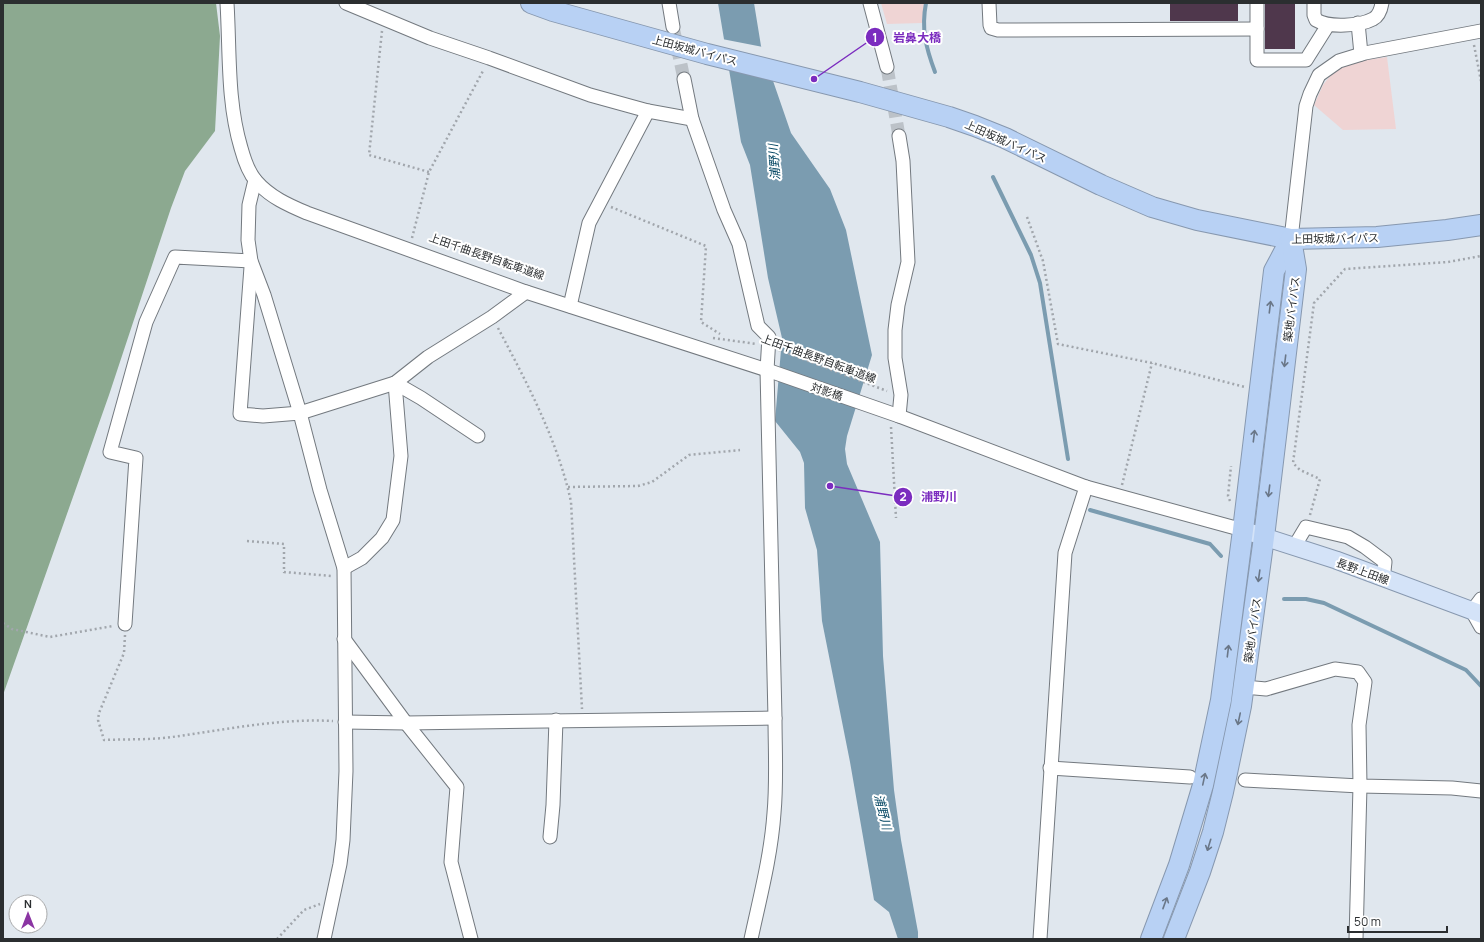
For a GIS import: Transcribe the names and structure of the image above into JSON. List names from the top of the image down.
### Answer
{
  "streets": {
    "highway": ["上田坂城バイパス", "築地バイパス"],
    "main road": ["長野上田線"],
    "street": ["対影橋"],
    "path": ["上田千曲長野自転車道線"]
  },
  "crossings": [
    ["上田坂城バイパス", "築地バイパス"],
    ["築地バイパス", "対影橋"],
    ["築地バイパス", "長野上田線"],
    ["対影橋", "長野上田線"]
  ],
  "water": ["浦野川"],
  "places": ["岩鼻大橋", "浦野川"],
  "scale_bar": "50 m",
  "north": "top"
}
